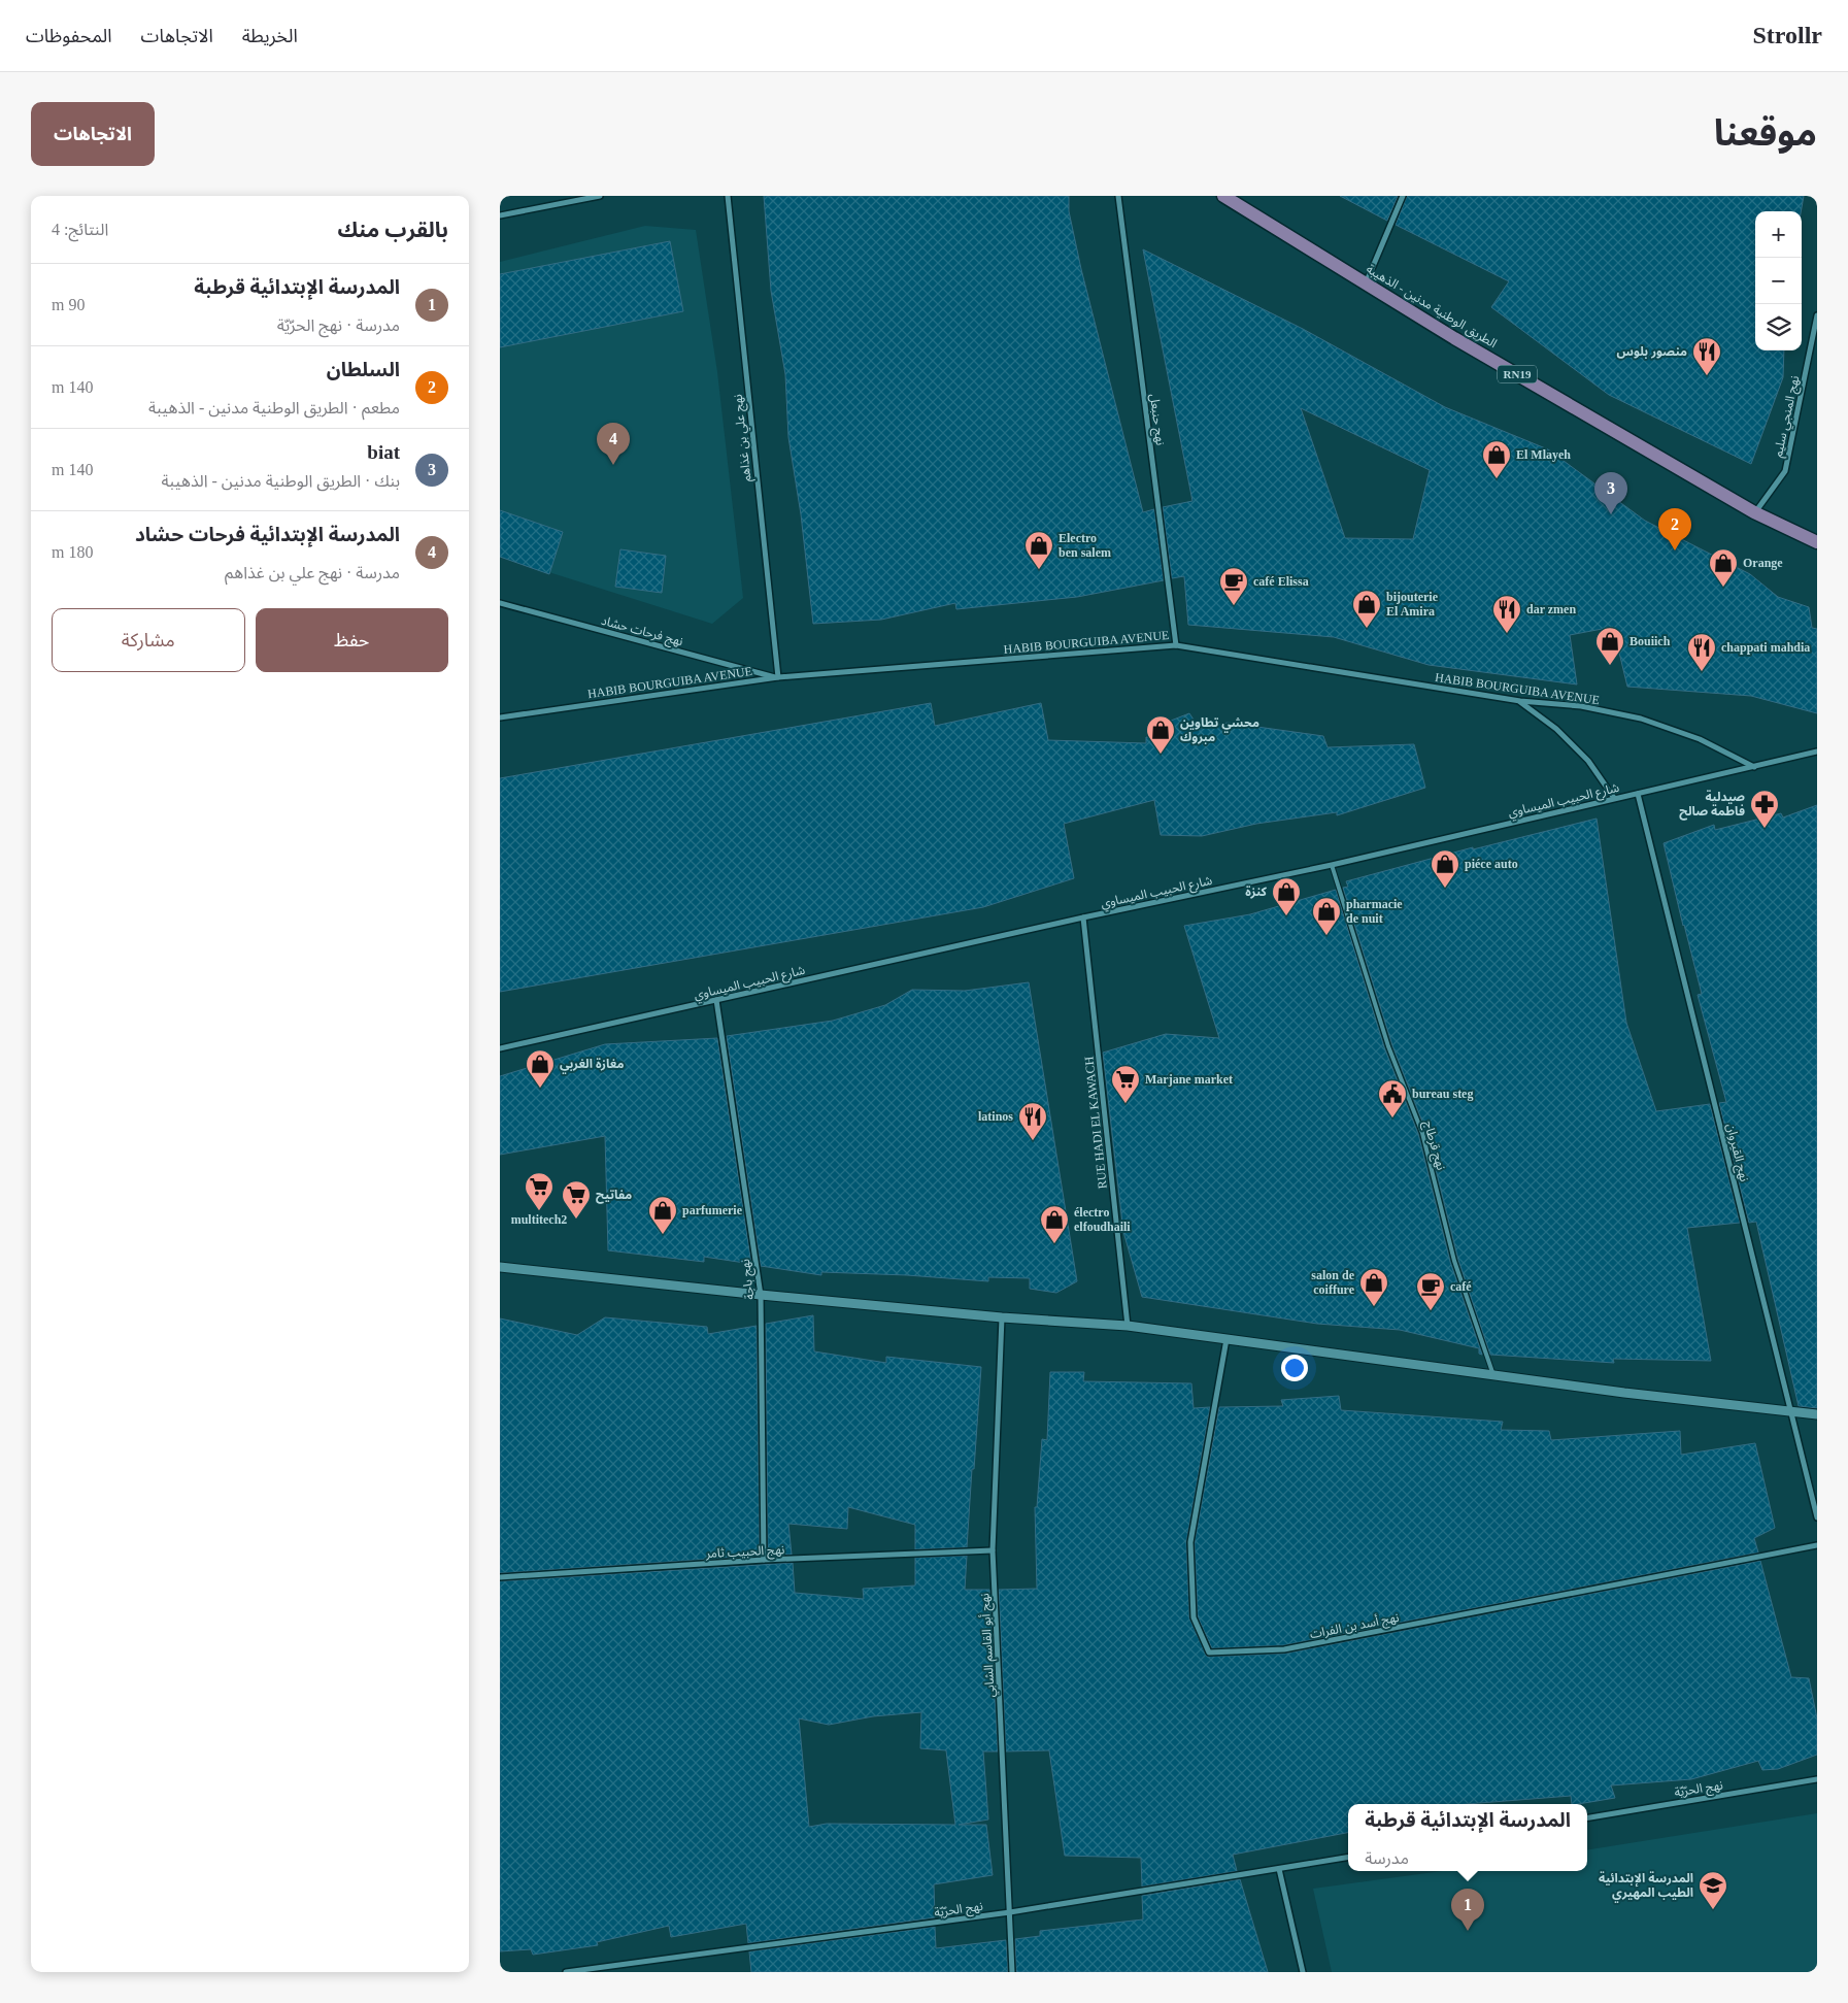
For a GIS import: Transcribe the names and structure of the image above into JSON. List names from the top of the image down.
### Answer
{
  "streets": {
    "main road": ["الطريق الوطنية مدنين - الذهيبة", "RN19"],
    "street": [
      "نهج المنجي سليم",
      "نهج حنبعل",
      "نهج علي بن غذاهم",
      "نهج فرحات حشاد",
      "HABIB BOURGUIBA AVENUE",
      "شارع الحبيب الميساوي",
      "RUE HADI EL KAWACH",
      "نهج القيروان",
      "نهج باجة",
      "نهج الحبيب ثامر",
      "نهج أسد بن الفرات",
      "نهج أبو القاسم الشابي",
      "نهج الحرّيّة"
    ],
    "lane": ["نهج قرطاج"]
  },
  "crossings": [
    ["الطريق الوطنية مدنين - الذهيبة", "نهج المنجي سليم"],
    ["نهج حنبعل", "HABIB BOURGUIBA AVENUE"],
    ["نهج علي بن غذاهم", "نهج فرحات حشاد"],
    ["نهج علي بن غذاهم", "HABIB BOURGUIBA AVENUE"],
    ["نهج فرحات حشاد", "HABIB BOURGUIBA AVENUE"],
    ["HABIB BOURGUIBA AVENUE", "شارع الحبيب الميساوي"],
    ["شارع الحبيب الميساوي", "RUE HADI EL KAWACH"],
    ["شارع الحبيب الميساوي", "نهج قرطاج"],
    ["شارع الحبيب الميساوي", "نهج القيروان"],
    ["شارع الحبيب الميساوي", "نهج باجة"],
    ["نهج باجة", "نهج الحبيب ثامر"],
    ["نهج الحبيب ثامر", "نهج أبو القاسم الشابي"],
    ["نهج أبو القاسم الشابي", "نهج الحرّيّة"]
  ],
  "places": {
    "restaurant": [
      "منصور بلوس",
      "dar zmen",
      "chappati mahdia",
      "latinos"
    ],
    "shop": [
      "El Mlayeh",
      "Electro ben salem",
      "Orange",
      "bijouterie El Amira",
      "Bouiich",
      "محشي تطاوين مبروك",
      "piéce auto",
      "كنزة",
      "pharmacie de nuit",
      "مغازة الغربي",
      "parfumerie",
      "électro elfoudhaili",
      "salon de coiffure"
    ],
    "cafe": ["café Elissa", "café"],
    "pharmacy": ["صيدلية فاطمة صالح"],
    "supermarket": ["Marjane market", "multitech2", "مفاتيح"],
    "public building": ["bureau steg"],
    "school or university": ["المدرسة الإبتدائية الطيب المهيري"]
  },
  "page": {
    "header": "Strollr",
    "nav": ["الخريطة", "الاتجاهات", "المحفوظات"],
    "title": "موقعنا",
    "buttons": [
      "الاتجاهات",
      ["حفظ", "مشاركة"]
    ],
    "heading": ["بالقرب منك", "النتائج: 4"],
    "map_buttons": ["+", "−"],
    "list": [
      {
        "mark": "1",
        "name": "المدرسة الإبتدائية قرطبة",
        "note": "مدرسة · نهج الحرّيّة",
        "value": "90 m"
      },
      {
        "mark": "2",
        "name": "السلطان",
        "note": "مطعم · الطريق الوطنية مدنين - الذهيبة",
        "value": "140 m"
      },
      {
        "mark": "3",
        "name": "biat",
        "note": "بنك · الطريق الوطنية مدنين - الذهيبة",
        "value": "140 m"
      },
      {
        "mark": "4",
        "name": "المدرسة الإبتدائية فرحات حشاد",
        "note": "مدرسة · نهج علي بن غذاهم",
        "value": "180 m"
      }
    ],
    "pins": [
      "4",
      "3",
      "2",
      "1"
    ],
    "popup": ["المدرسة الإبتدائية قرطبة", "مدرسة"]
  }
}
